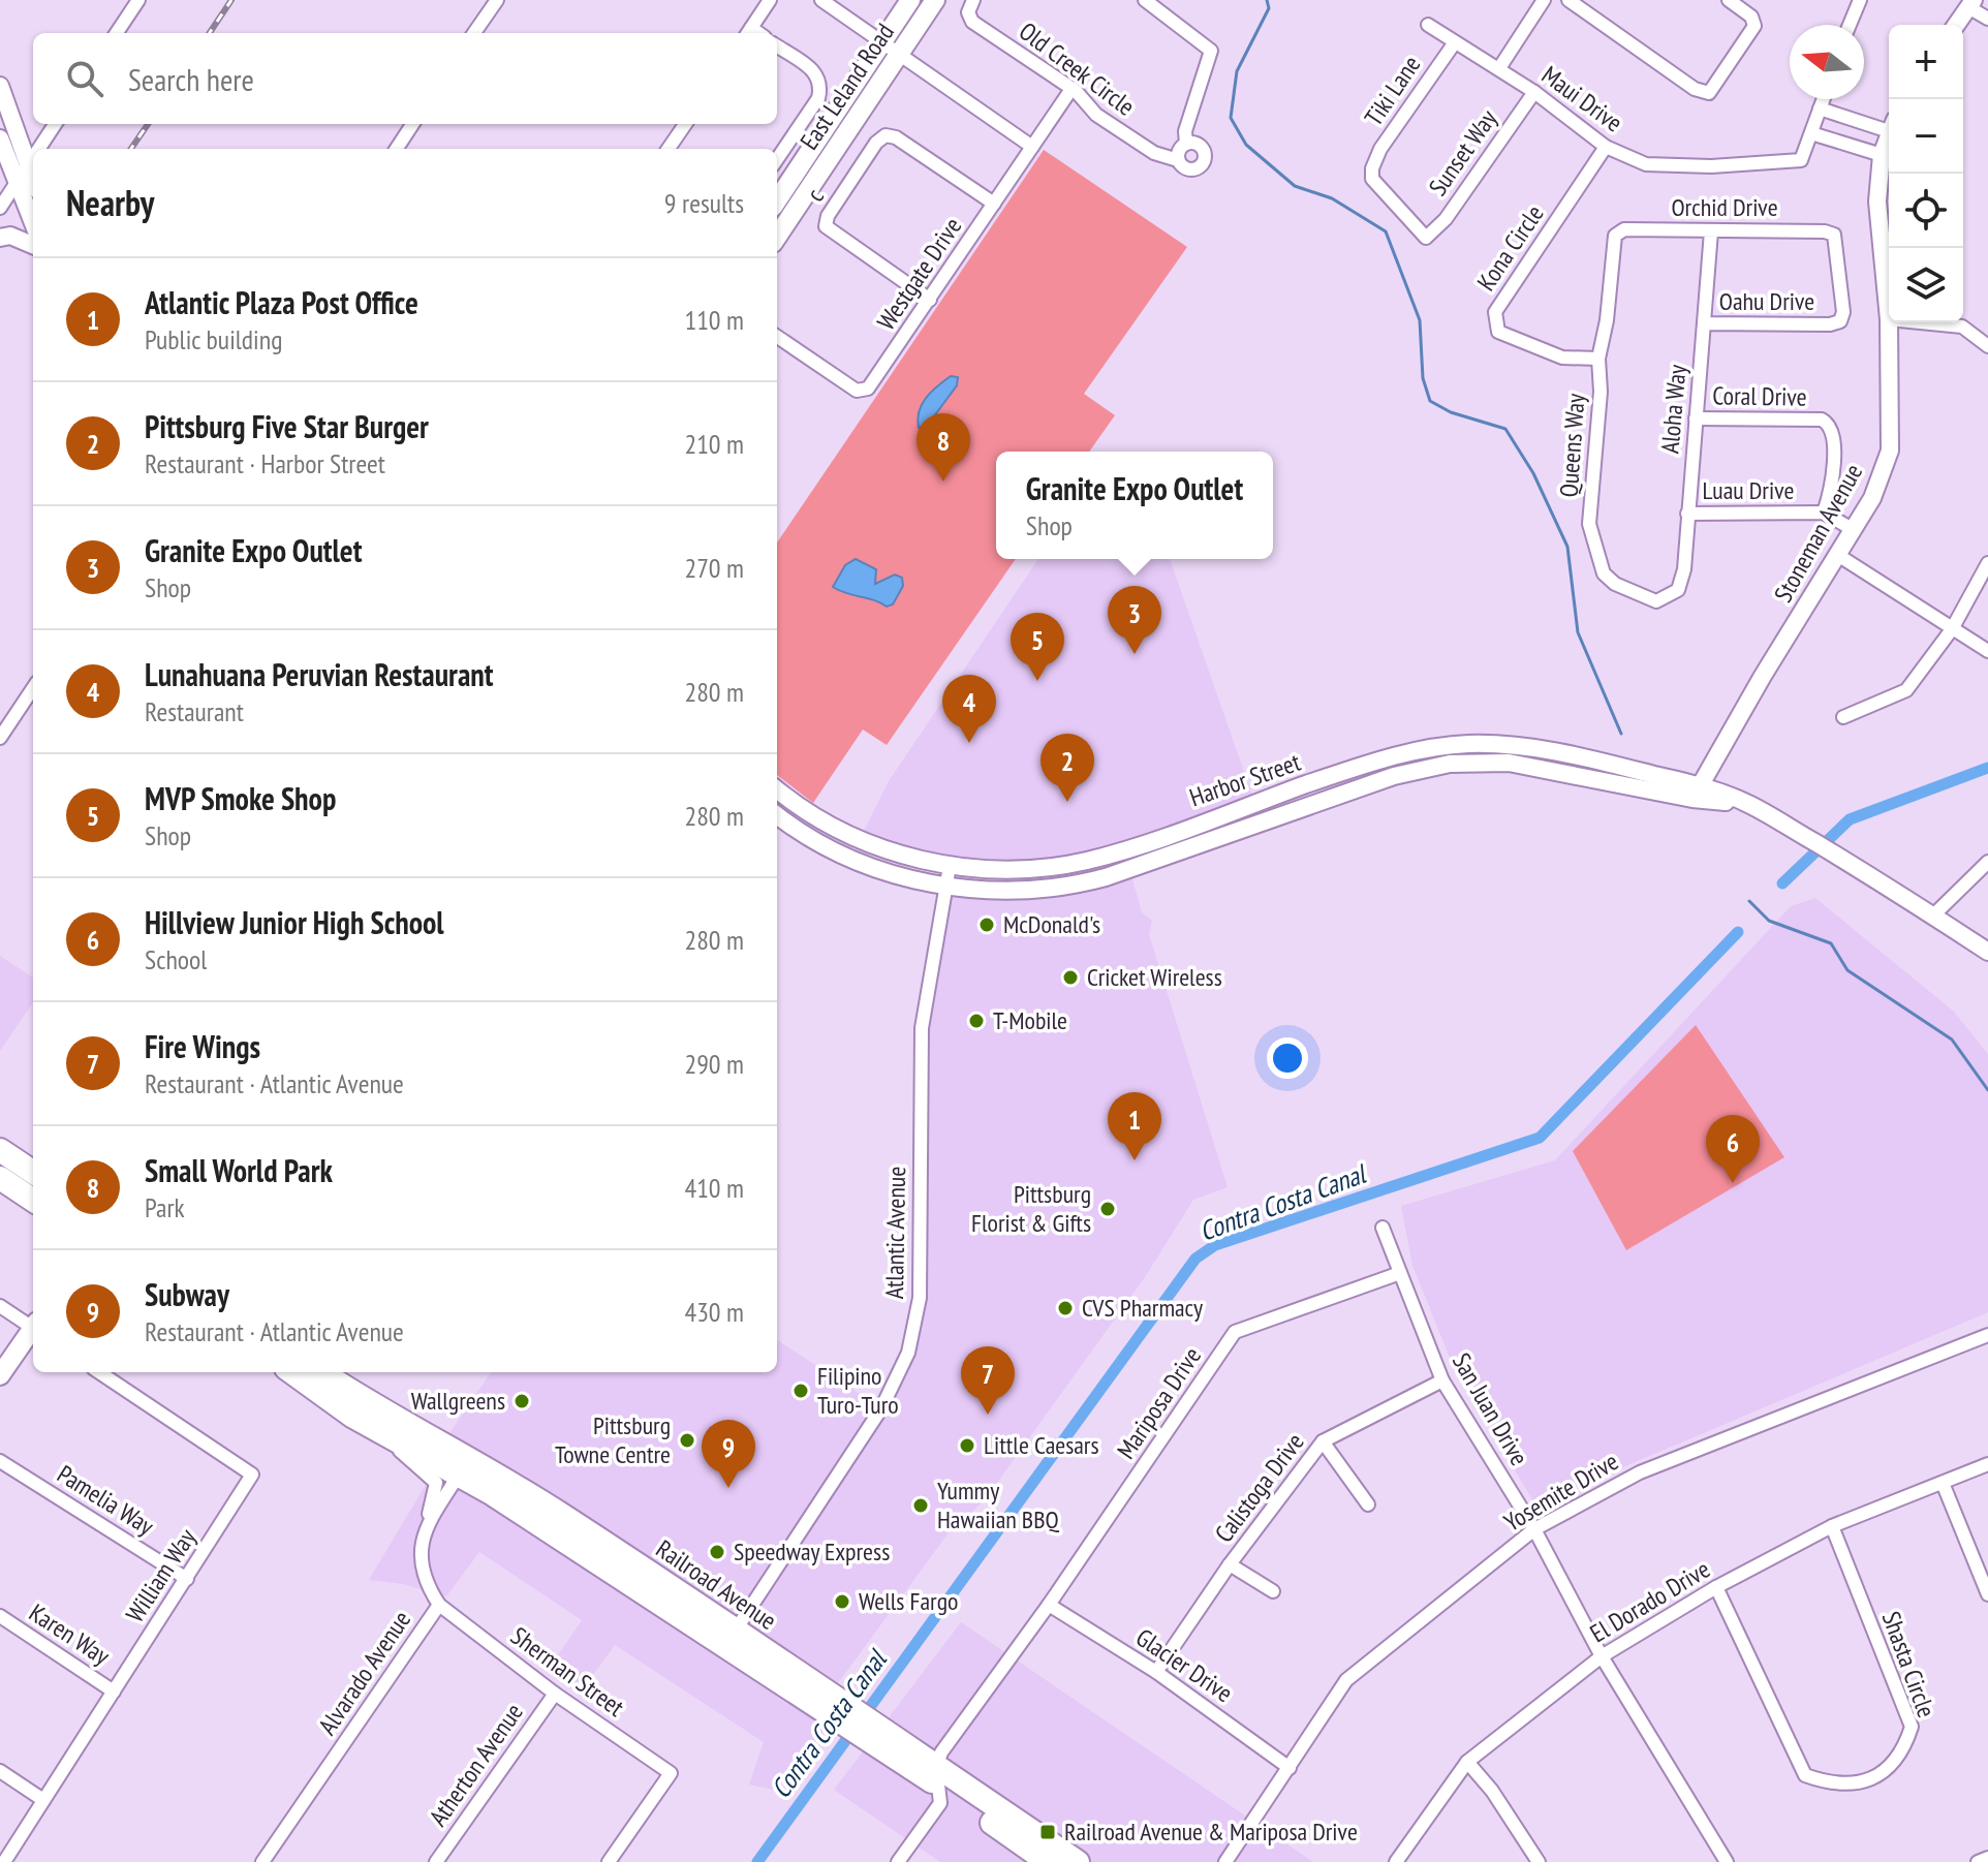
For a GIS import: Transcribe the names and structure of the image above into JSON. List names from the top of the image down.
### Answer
{
  "streets": {
    "highway": ["Railroad Avenue"],
    "main road": ["East Leland Road"],
    "street": [
      "Old Creek Circle",
      "Tiki Lane",
      "Maui Drive",
      "Sunset Way",
      "c",
      "Orchid Drive",
      "Kona Circle",
      "Westgate Drive",
      "Oahu Drive",
      "Coral Drive",
      "Aloha Way",
      "Queens Way",
      "Luau Drive",
      "Stoneman Avenue",
      "Harbor Street",
      "Atlantic Avenue",
      "Mariposa Drive",
      "San Juan Drive",
      "Calistoga Drive",
      "Yosemite Drive",
      "Pamelia Way",
      "William Way",
      "El Dorado Drive",
      "Karen Way",
      "Shasta Circle",
      "Glacier Drive",
      "Sherman Street",
      "Alvarado Avenue",
      "Atherton Avenue"
    ]
  },
  "crossings": [
    ["Old Creek Circle", "Westgate Drive"],
    ["Tiki Lane", "Maui Drive"],
    ["Tiki Lane", "Sunset Way"],
    ["Maui Drive", "Sunset Way"],
    ["Maui Drive", "Kona Circle"],
    ["c", "Westgate Drive"],
    ["Orchid Drive", "Oahu Drive"],
    ["Orchid Drive", "Aloha Way"],
    ["Orchid Drive", "Queens Way"],
    ["Kona Circle", "Queens Way"],
    ["Oahu Drive", "Aloha Way"],
    ["Coral Drive", "Aloha Way"],
    ["Coral Drive", "Luau Drive"],
    ["Aloha Way", "Queens Way"],
    ["Aloha Way", "Luau Drive"],
    ["Luau Drive", "Stoneman Avenue"],
    ["Stoneman Avenue", "Harbor Street"],
    ["Harbor Street", "Atlantic Avenue"],
    ["Atlantic Avenue", "Railroad Avenue"],
    ["Mariposa Drive", "San Juan Drive"],
    ["Mariposa Drive", "Railroad Avenue"],
    ["Mariposa Drive", "Glacier Drive"],
    ["San Juan Drive", "Calistoga Drive"],
    ["San Juan Drive", "Yosemite Drive"],
    ["San Juan Drive", "El Dorado Drive"],
    ["Calistoga Drive", "Glacier Drive"],
    ["Yosemite Drive", "Glacier Drive"],
    ["Pamelia Way", "William Way"],
    ["William Way", "Karen Way"],
    ["Railroad Avenue", "Alvarado Avenue"],
    ["El Dorado Drive", "Shasta Circle"],
    ["Sherman Street", "Alvarado Avenue"],
    ["Sherman Street", "Atherton Avenue"]
  ],
  "water": ["Contra Costa Canal"],
  "places": {
    "other": [
      "McDonald's",
      "Cricket Wireless",
      "T-Mobile",
      "Pittsburg Florist & Gifts",
      "CVS Pharmacy",
      "Filipino Turo-Turo",
      "Wallgreens",
      "Pittsburg Towne Centre",
      "Little Caesars",
      "Yummy Hawaiian BBQ",
      "Speedway Express",
      "Wells Fargo"
    ],
    "transit": ["Railroad Avenue & Mariposa Drive"]
  },
  "north": "left",
  "page": {
    "map_buttons": ["+", "−"],
    "search": "Search here",
    "heading": ["Nearby", "9 results"],
    "list": [
      {
        "mark": "1",
        "name": "Atlantic Plaza Post Office",
        "note": "Public building",
        "value": "110 m"
      },
      {
        "mark": "2",
        "name": "Pittsburg Five Star Burger",
        "note": "Restaurant · Harbor Street",
        "value": "210 m"
      },
      {
        "mark": "3",
        "name": "Granite Expo Outlet",
        "note": "Shop",
        "value": "270 m"
      },
      {
        "mark": "4",
        "name": "Lunahuana Peruvian Restaurant",
        "note": "Restaurant",
        "value": "280 m"
      },
      {
        "mark": "5",
        "name": "MVP Smoke Shop",
        "note": "Shop",
        "value": "280 m"
      },
      {
        "mark": "6",
        "name": "Hillview Junior High School",
        "note": "School",
        "value": "280 m"
      },
      {
        "mark": "7",
        "name": "Fire Wings",
        "note": "Restaurant · Atlantic Avenue",
        "value": "290 m"
      },
      {
        "mark": "8",
        "name": "Small World Park",
        "note": "Park",
        "value": "410 m"
      },
      {
        "mark": "9",
        "name": "Subway",
        "note": "Restaurant · Atlantic Avenue",
        "value": "430 m"
      }
    ],
    "pins": [
      "8",
      "3",
      "5",
      "4",
      "2",
      "1",
      "6",
      "7",
      "9"
    ],
    "popup": ["Granite Expo Outlet", "Shop"]
  }
}
